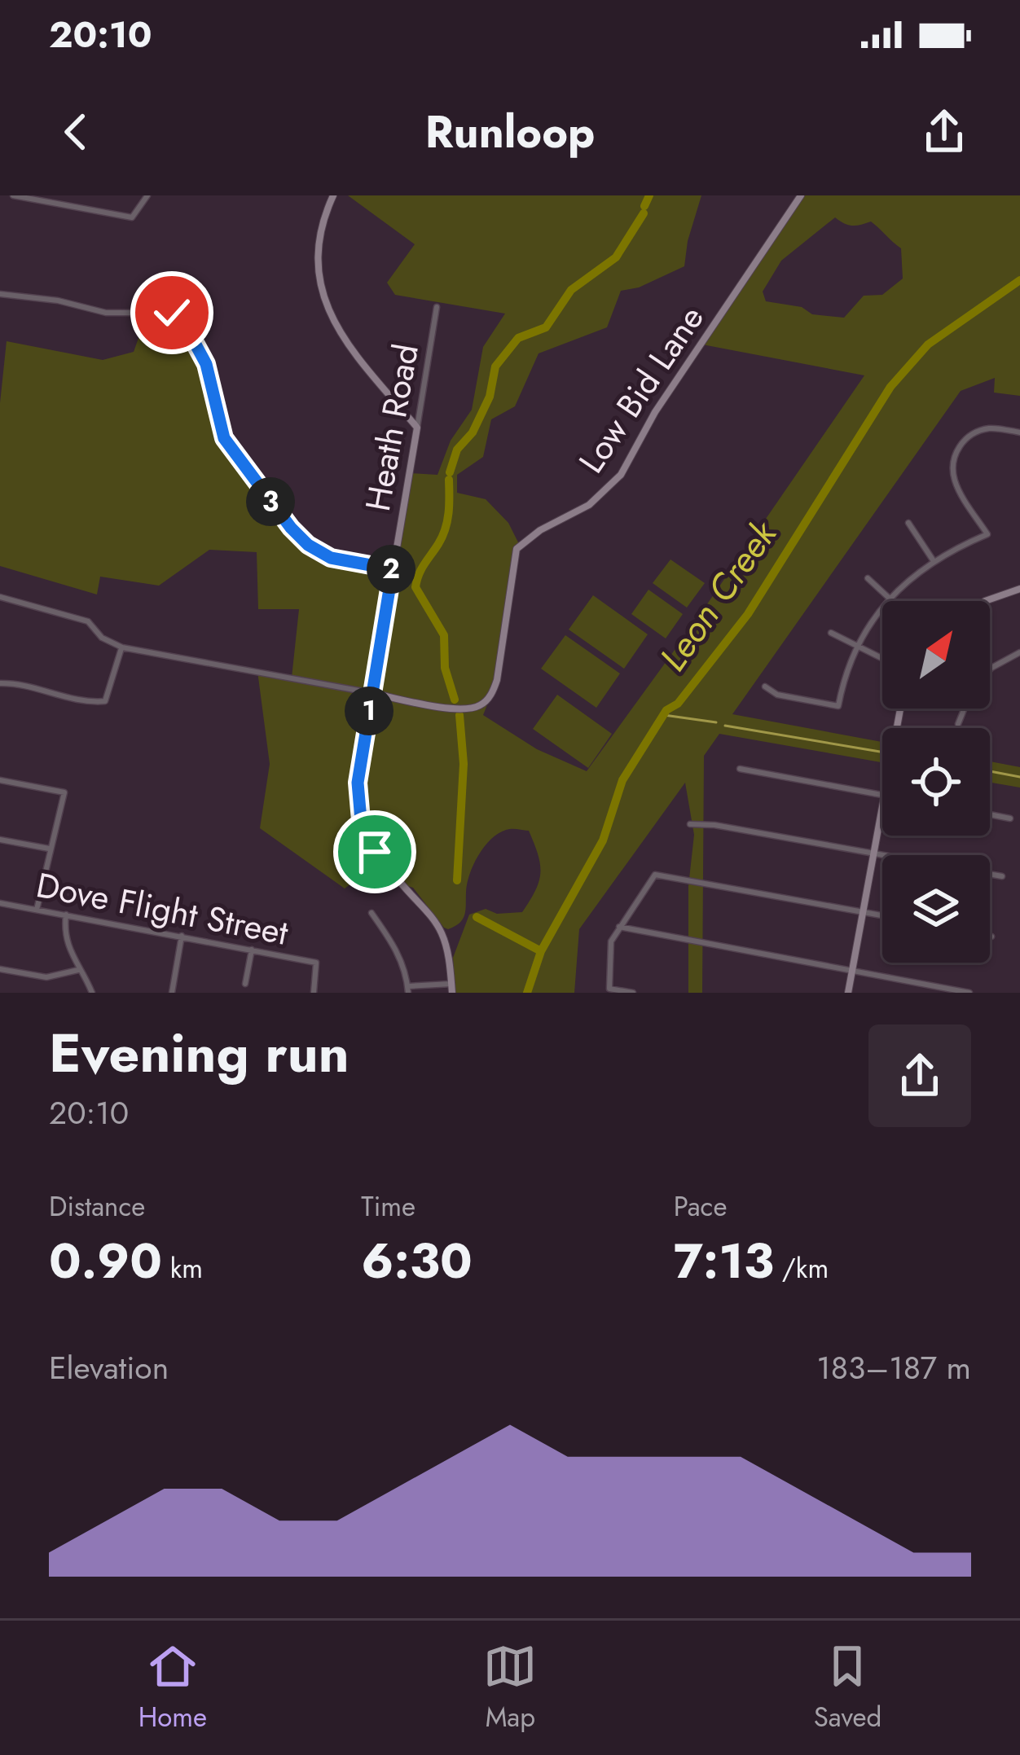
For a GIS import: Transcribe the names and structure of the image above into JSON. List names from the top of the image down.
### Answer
{
  "streets": {
    "street": ["Low Bid Lane", "Heath Road", "Dove Flight Street"]
  },
  "crossings": [
    ["Low Bid Lane", "Heath Road"]
  ],
  "water": ["Leon Creek"],
  "north": "top right",
  "page": {
    "status": "20:10",
    "header": "Runloop",
    "pins": ["3", "2", "1"],
    "heading": ["Evening run", "20:10"],
    "stats": [
      ["Distance", "0.90 km"],
      ["Time", "6:30"],
      ["Pace", "7:13 /km"]
    ],
    "chart": ["Elevation", "183–187 m"],
    "tabs": ["Home", "Map", "Saved"]
  }
}
